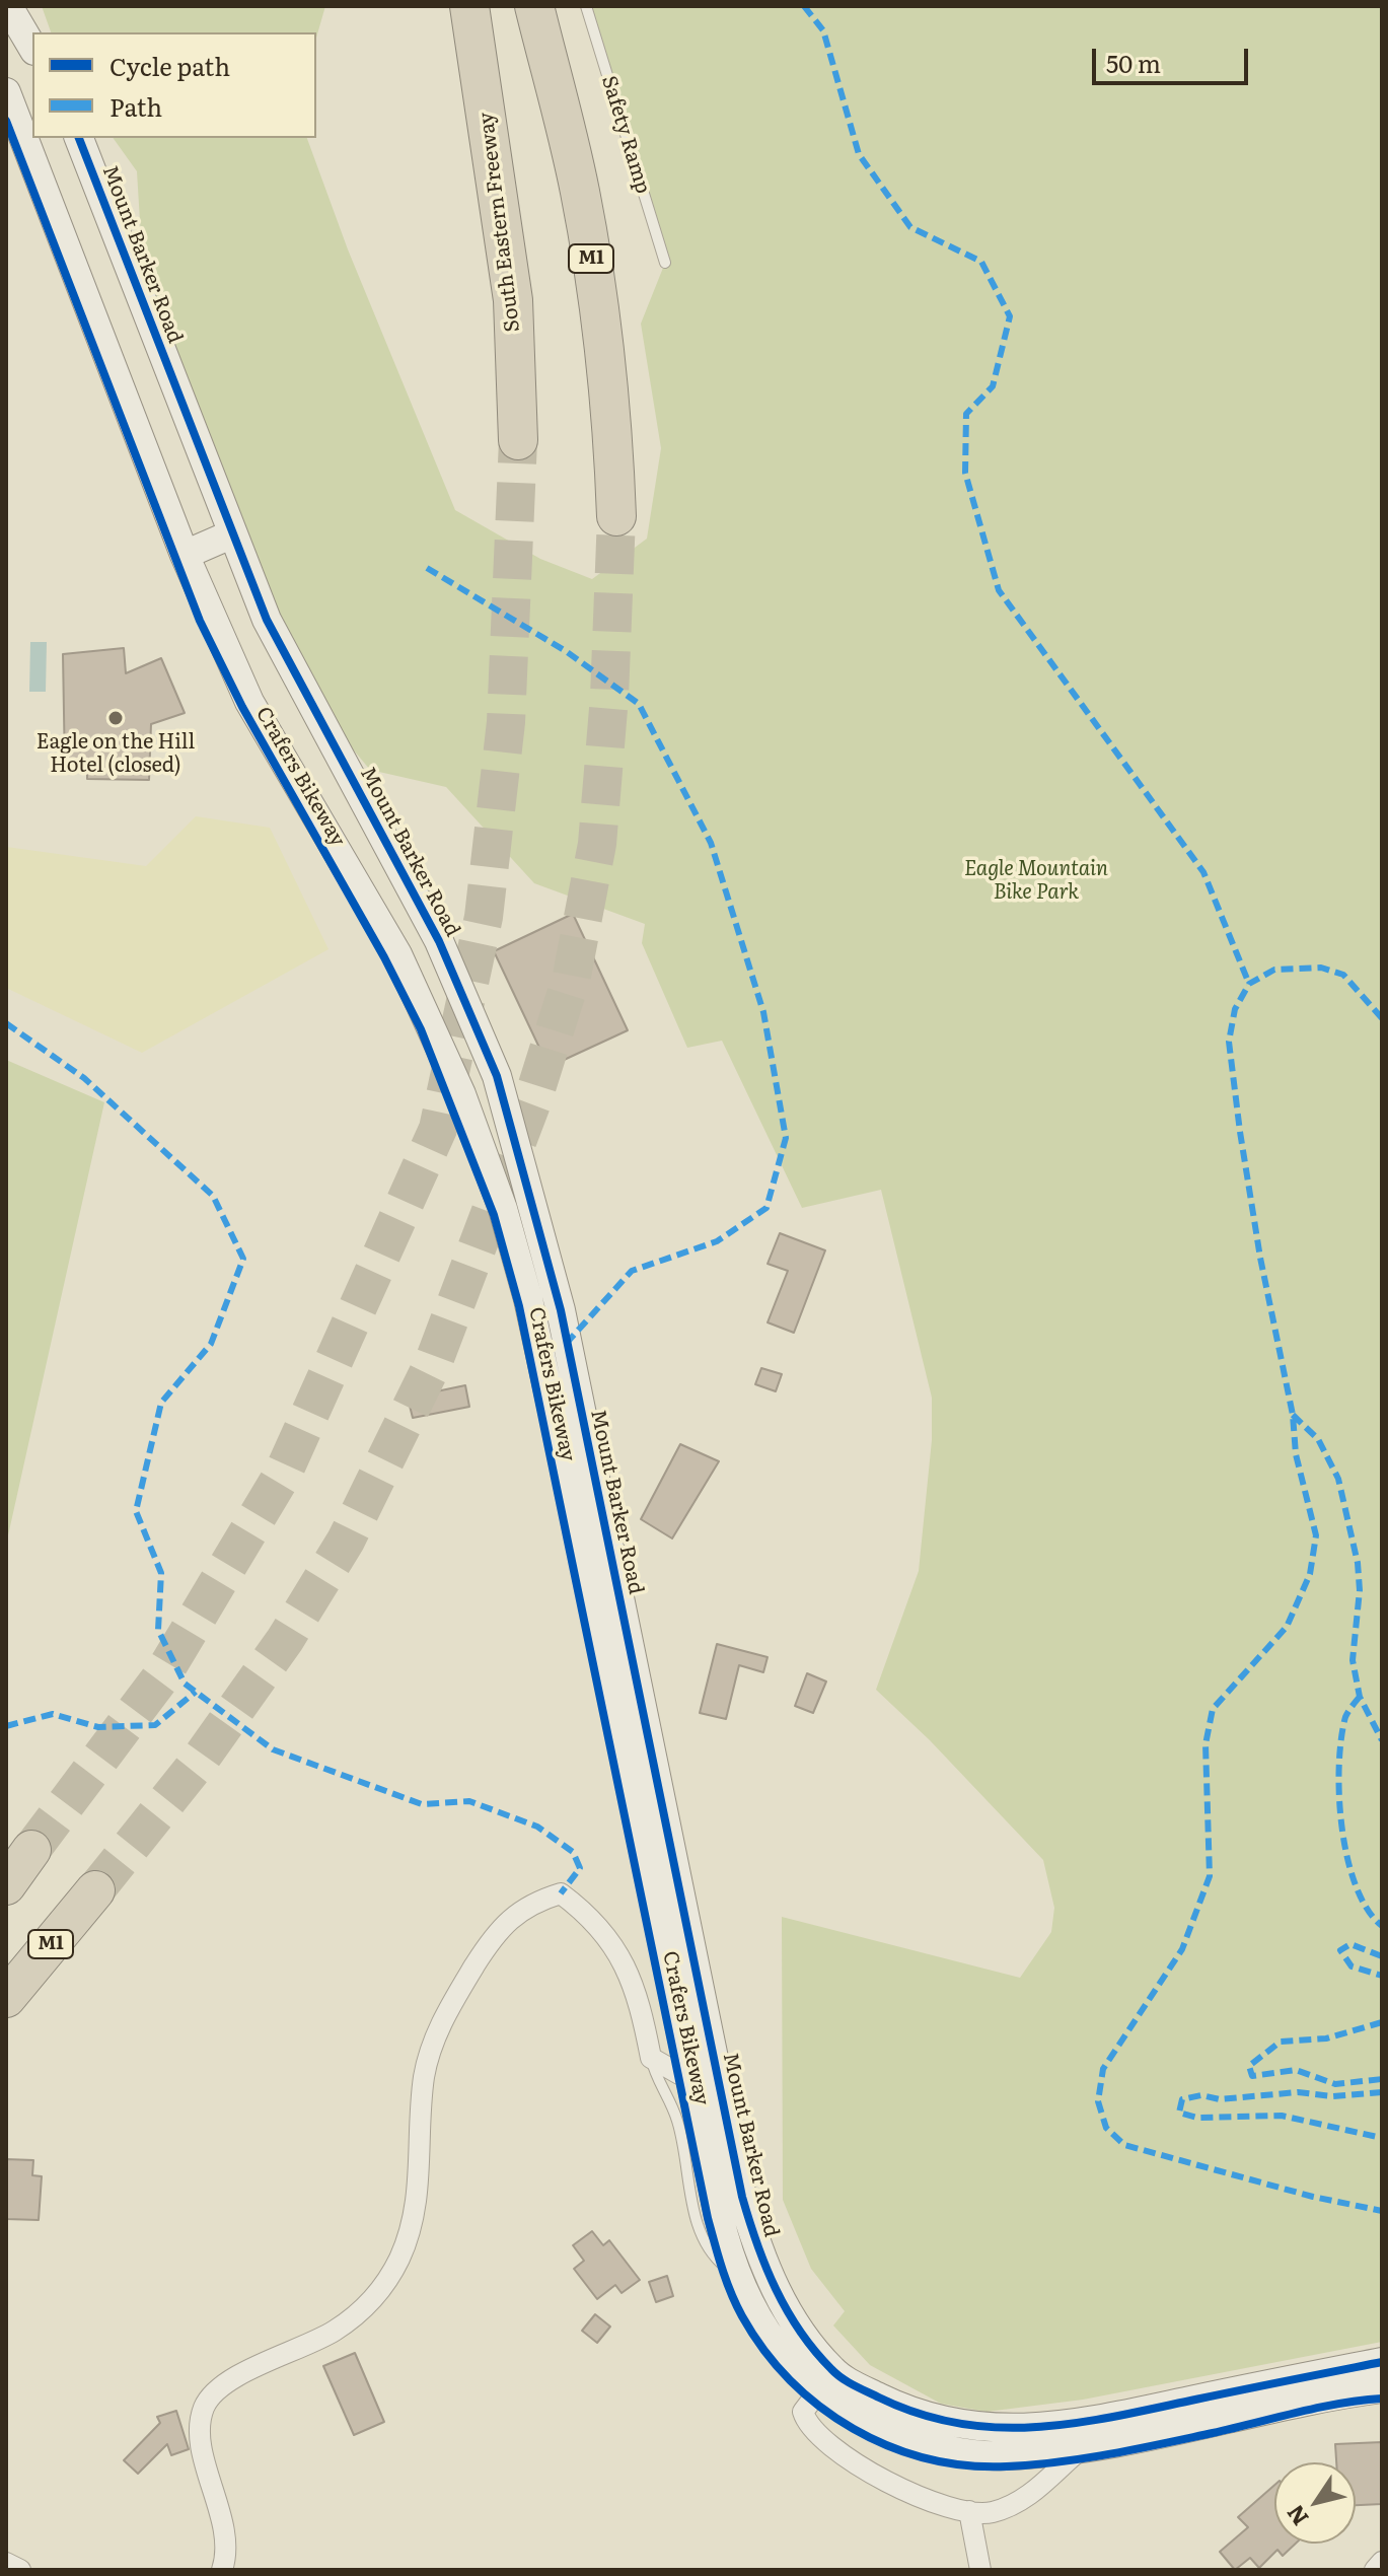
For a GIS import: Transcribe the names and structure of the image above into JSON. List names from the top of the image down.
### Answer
{
  "streets": {
    "highway": ["South Eastern Freeway", "M1"],
    "main road": ["Mount Barker Road"],
    "lane": ["Safety Ramp"],
    "cycle path": ["Crafers Bikeway"]
  },
  "parks": ["Eagle Mountain Bike Park"],
  "places": ["Eagle on the Hill Hotel (closed)"],
  "legend": ["Cycle path", "Path"],
  "scale_bar": "50 m",
  "north": "bottom left"
}
